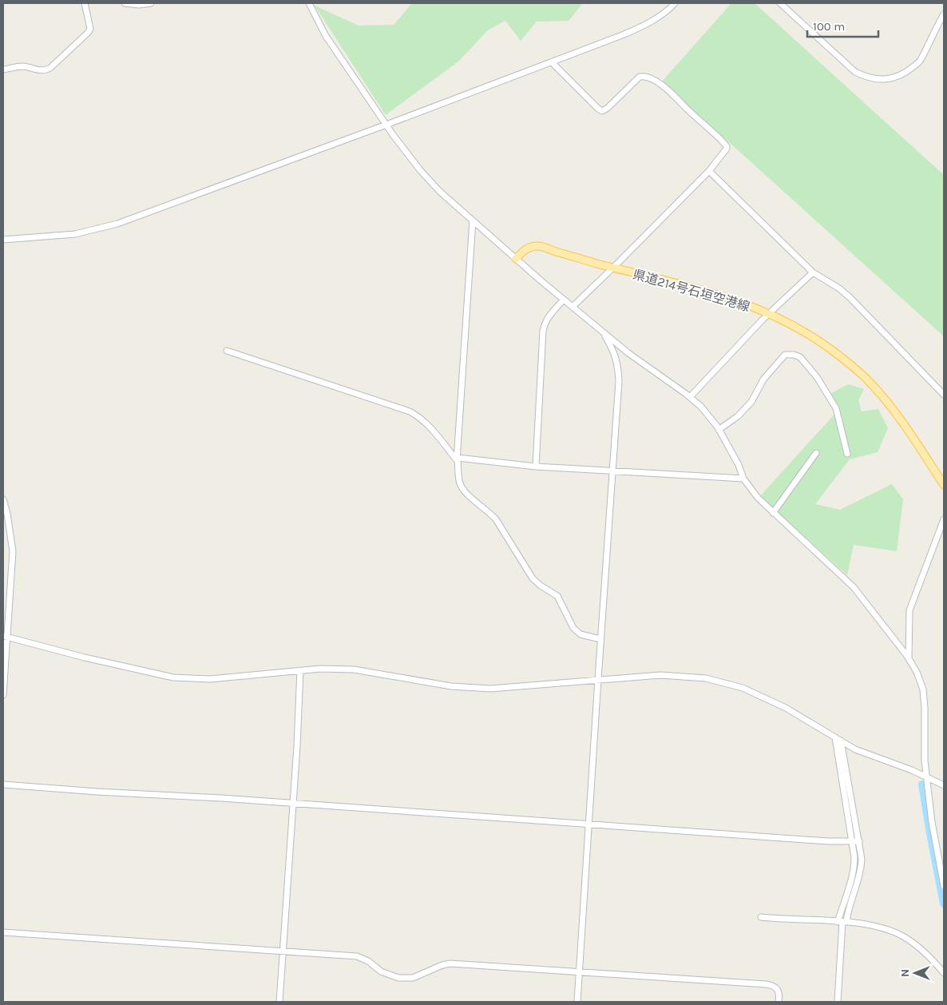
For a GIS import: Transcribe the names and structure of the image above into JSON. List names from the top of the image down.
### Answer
{
  "streets": {
    "main road": ["県道214号石垣空港線"]
  },
  "scale_bar": "100 m",
  "north": "left"
}
